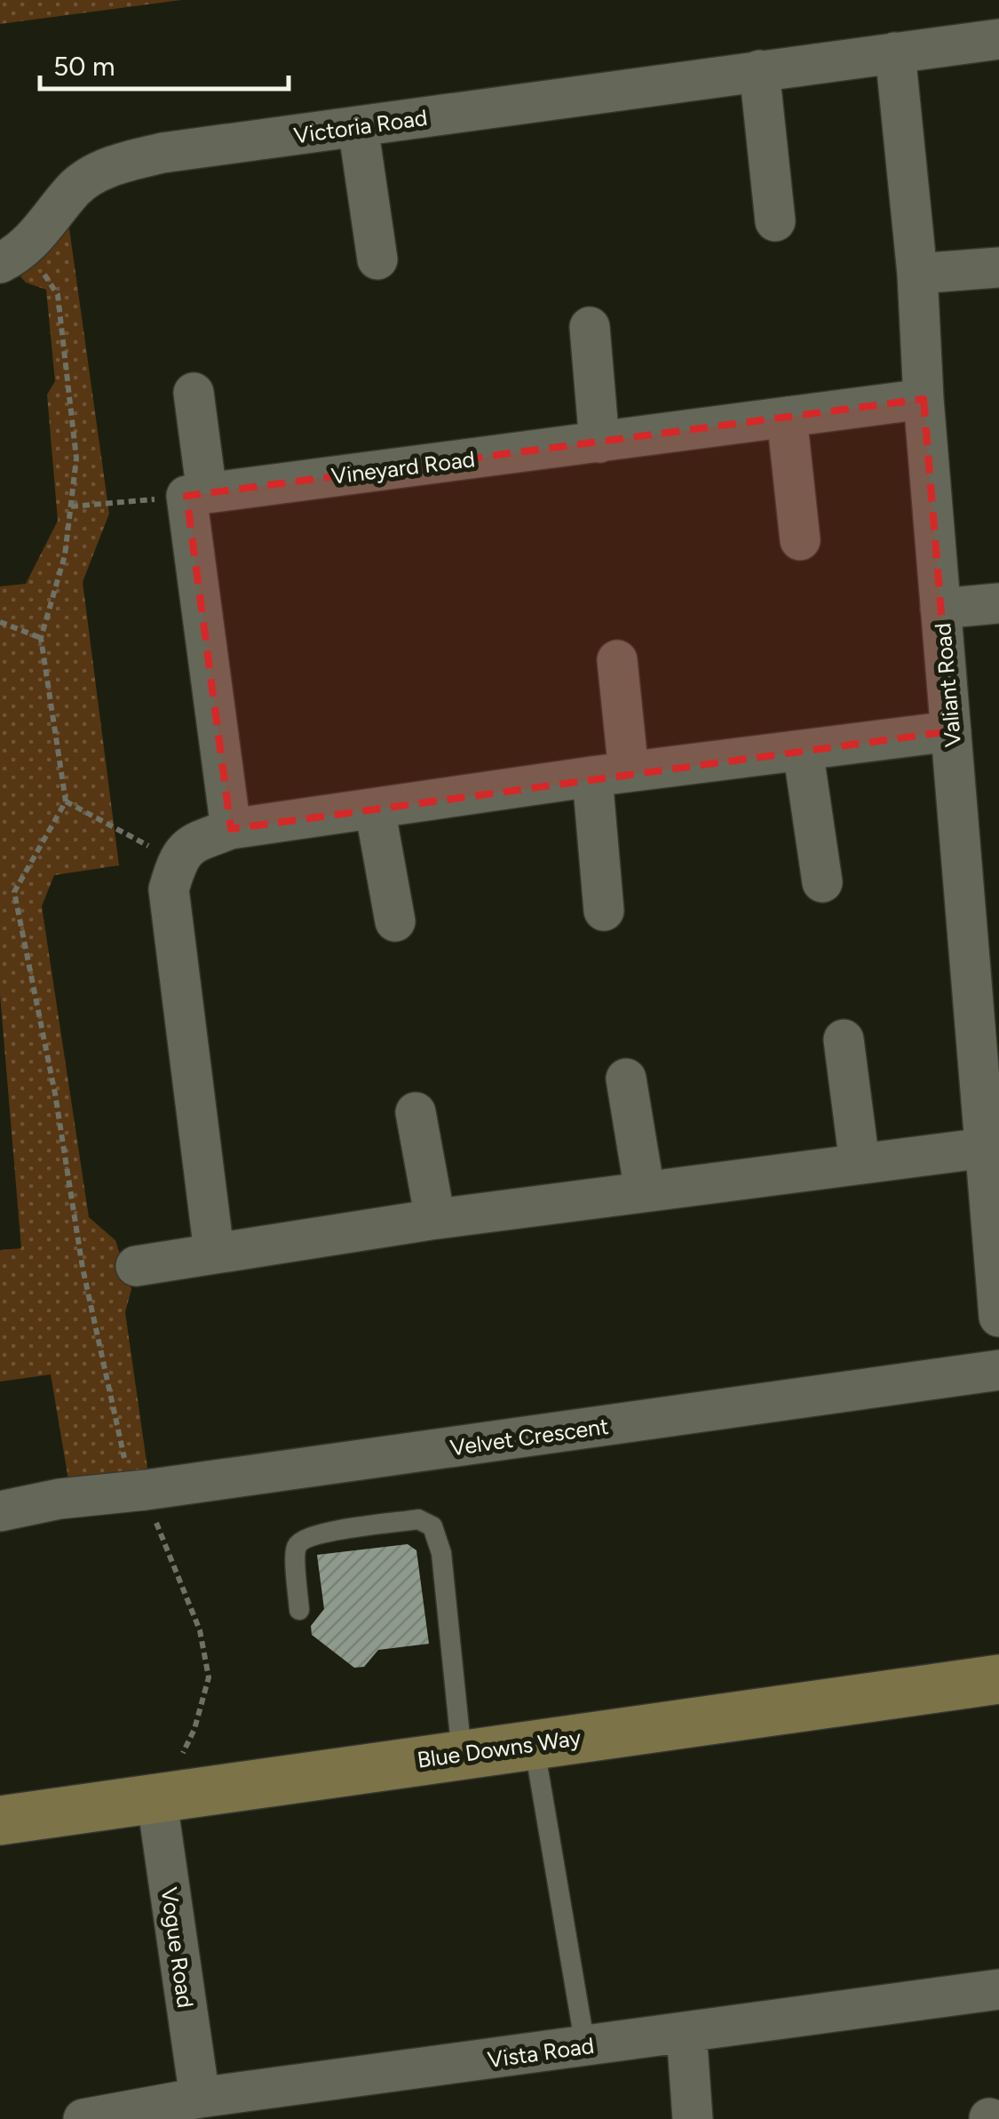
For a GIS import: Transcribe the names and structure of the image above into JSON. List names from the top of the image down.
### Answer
{
  "streets": {
    "street": [
      "Victoria Road",
      "Vineyard Road",
      "Valiant Road",
      "Velvet Crescent",
      "Blue Downs Way",
      "Vogue Road",
      "Vista Road"
    ]
  },
  "crossings": [
    ["Victoria Road", "Valiant Road"],
    ["Vineyard Road", "Valiant Road"],
    ["Blue Downs Way", "Vogue Road"],
    ["Vogue Road", "Vista Road"]
  ],
  "scale_bar": "50 m"
}
